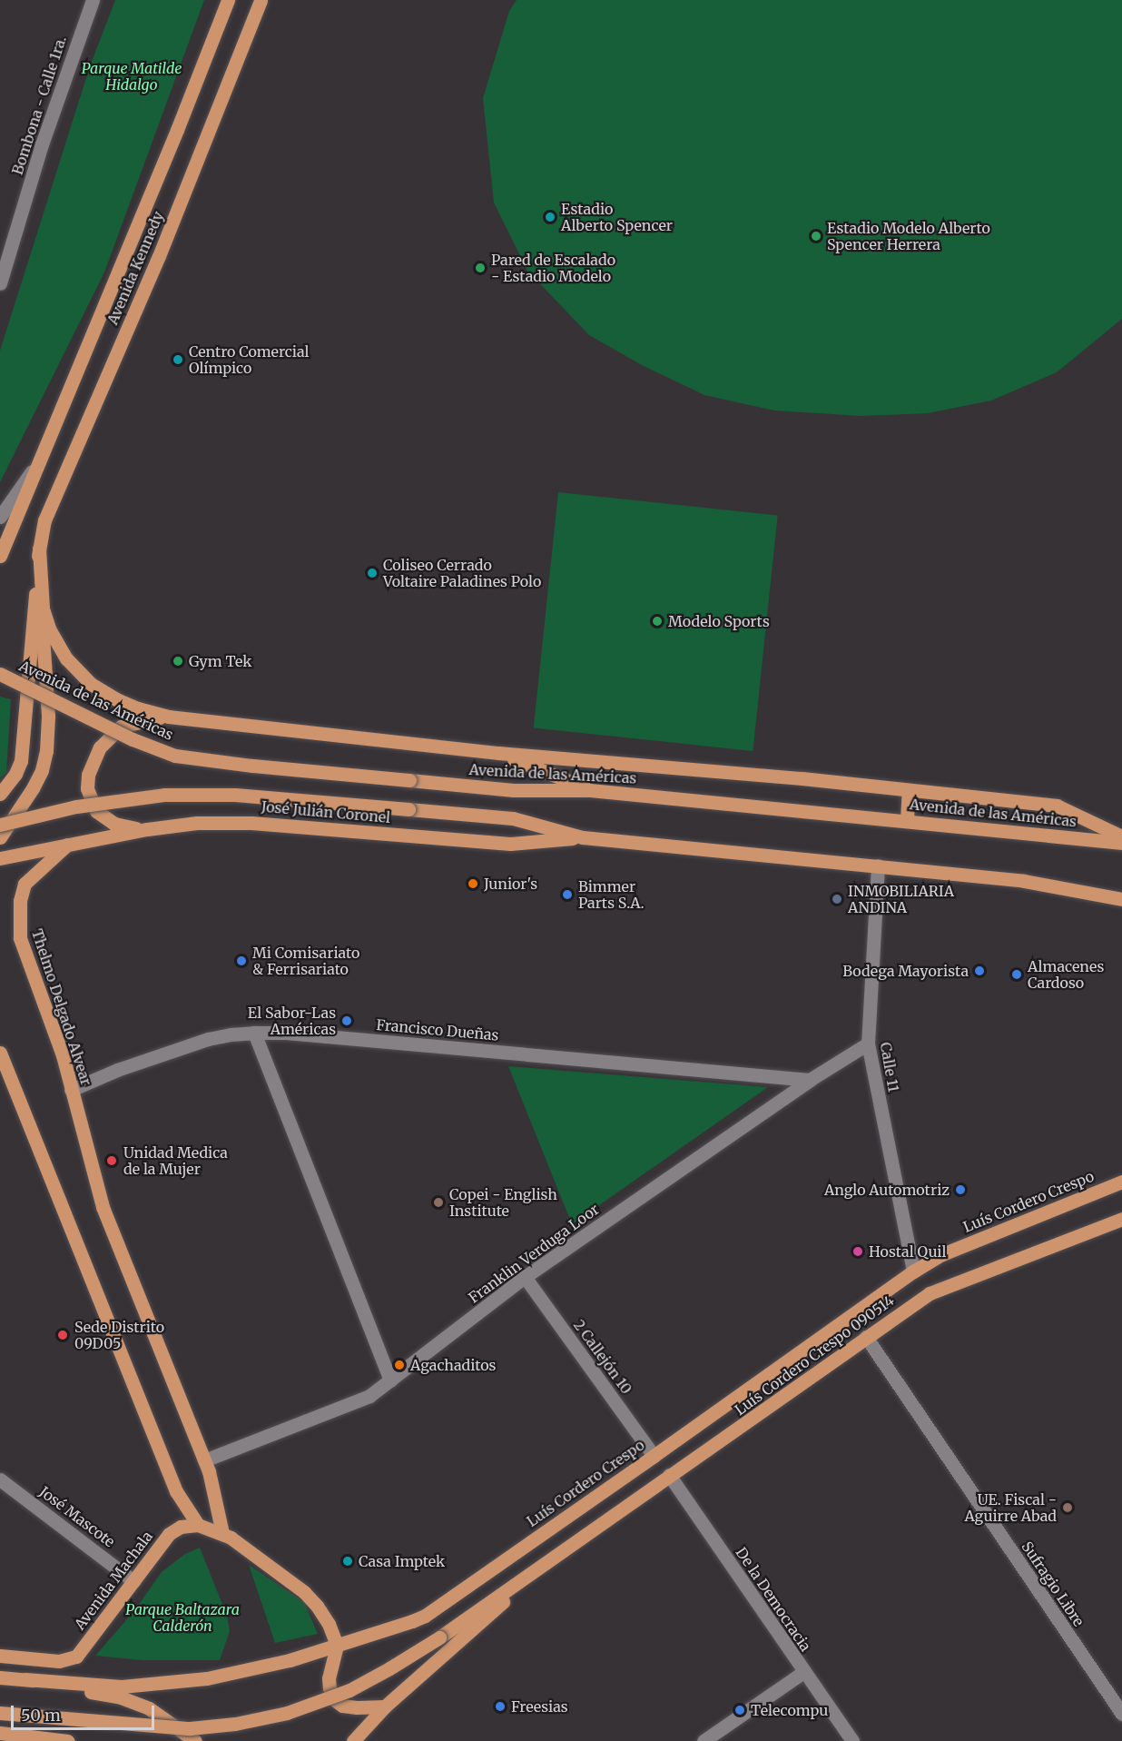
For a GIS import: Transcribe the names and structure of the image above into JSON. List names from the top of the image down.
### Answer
{
  "streets": {
    "main road": [
      "Avenida Kennedy",
      "Avenida de las Américas",
      "José Julián Coronel",
      "Thelmo Delgado Alvear",
      "Luís Cordero Crespo",
      "Luís Cordero Crespo 090514",
      "Avenida Machala"
    ],
    "street": [
      "Bombona - Calle 1ra.",
      "Francisco Dueñas",
      "Calle 11",
      "Franklin Verduga Loor",
      "2 Callejón 10",
      "José Mascote",
      "Sufragio Libre",
      "De la Democracia"
    ]
  },
  "crossings": [
    ["José Julián Coronel", "Thelmo Delgado Alvear"],
    ["Thelmo Delgado Alvear", "Francisco Dueñas"],
    ["Thelmo Delgado Alvear", "Franklin Verduga Loor"],
    ["Francisco Dueñas", "Franklin Verduga Loor"],
    ["Calle 11", "Luís Cordero Crespo"],
    ["Calle 11", "Franklin Verduga Loor"],
    ["Luís Cordero Crespo", "2 Callejón 10"],
    ["Franklin Verduga Loor", "2 Callejón 10"],
    ["Luís Cordero Crespo 090514", "Sufragio Libre"],
    ["Luís Cordero Crespo 090514", "De la Democracia"],
    ["José Mascote", "Avenida Machala"]
  ],
  "parks": ["Parque Matilde Hidalgo", "Parque Baltazara Calderón"],
  "places": [
    "Estadio Alberto Spencer",
    "Estadio Modelo Alberto Spencer Herrera",
    "Pared de Escalado - Estadio Modelo",
    "Centro Comercial Olímpico",
    "Coliseo Cerrado Voltaire Paladines Polo",
    "Modelo Sports",
    "Gym Tek",
    "Junior's",
    "Bimmer Parts S.A.",
    "INMOBILIARIA ANDINA",
    "Mi Comisariato & Ferrisariato",
    "Bodega Mayorista",
    "Almacenes Cardoso",
    "El Sabor-Las Américas",
    "Unidad Medica de la Mujer",
    "Anglo Automotriz",
    "Copei - English Institute",
    "Hostal Quil",
    "Sede Distrito 09D05",
    "Agachaditos",
    "UE. Fiscal - Aguirre Abad",
    "Casa Imptek",
    "Freesias",
    "Telecompu"
  ],
  "scale_bar": "50 m"
}
